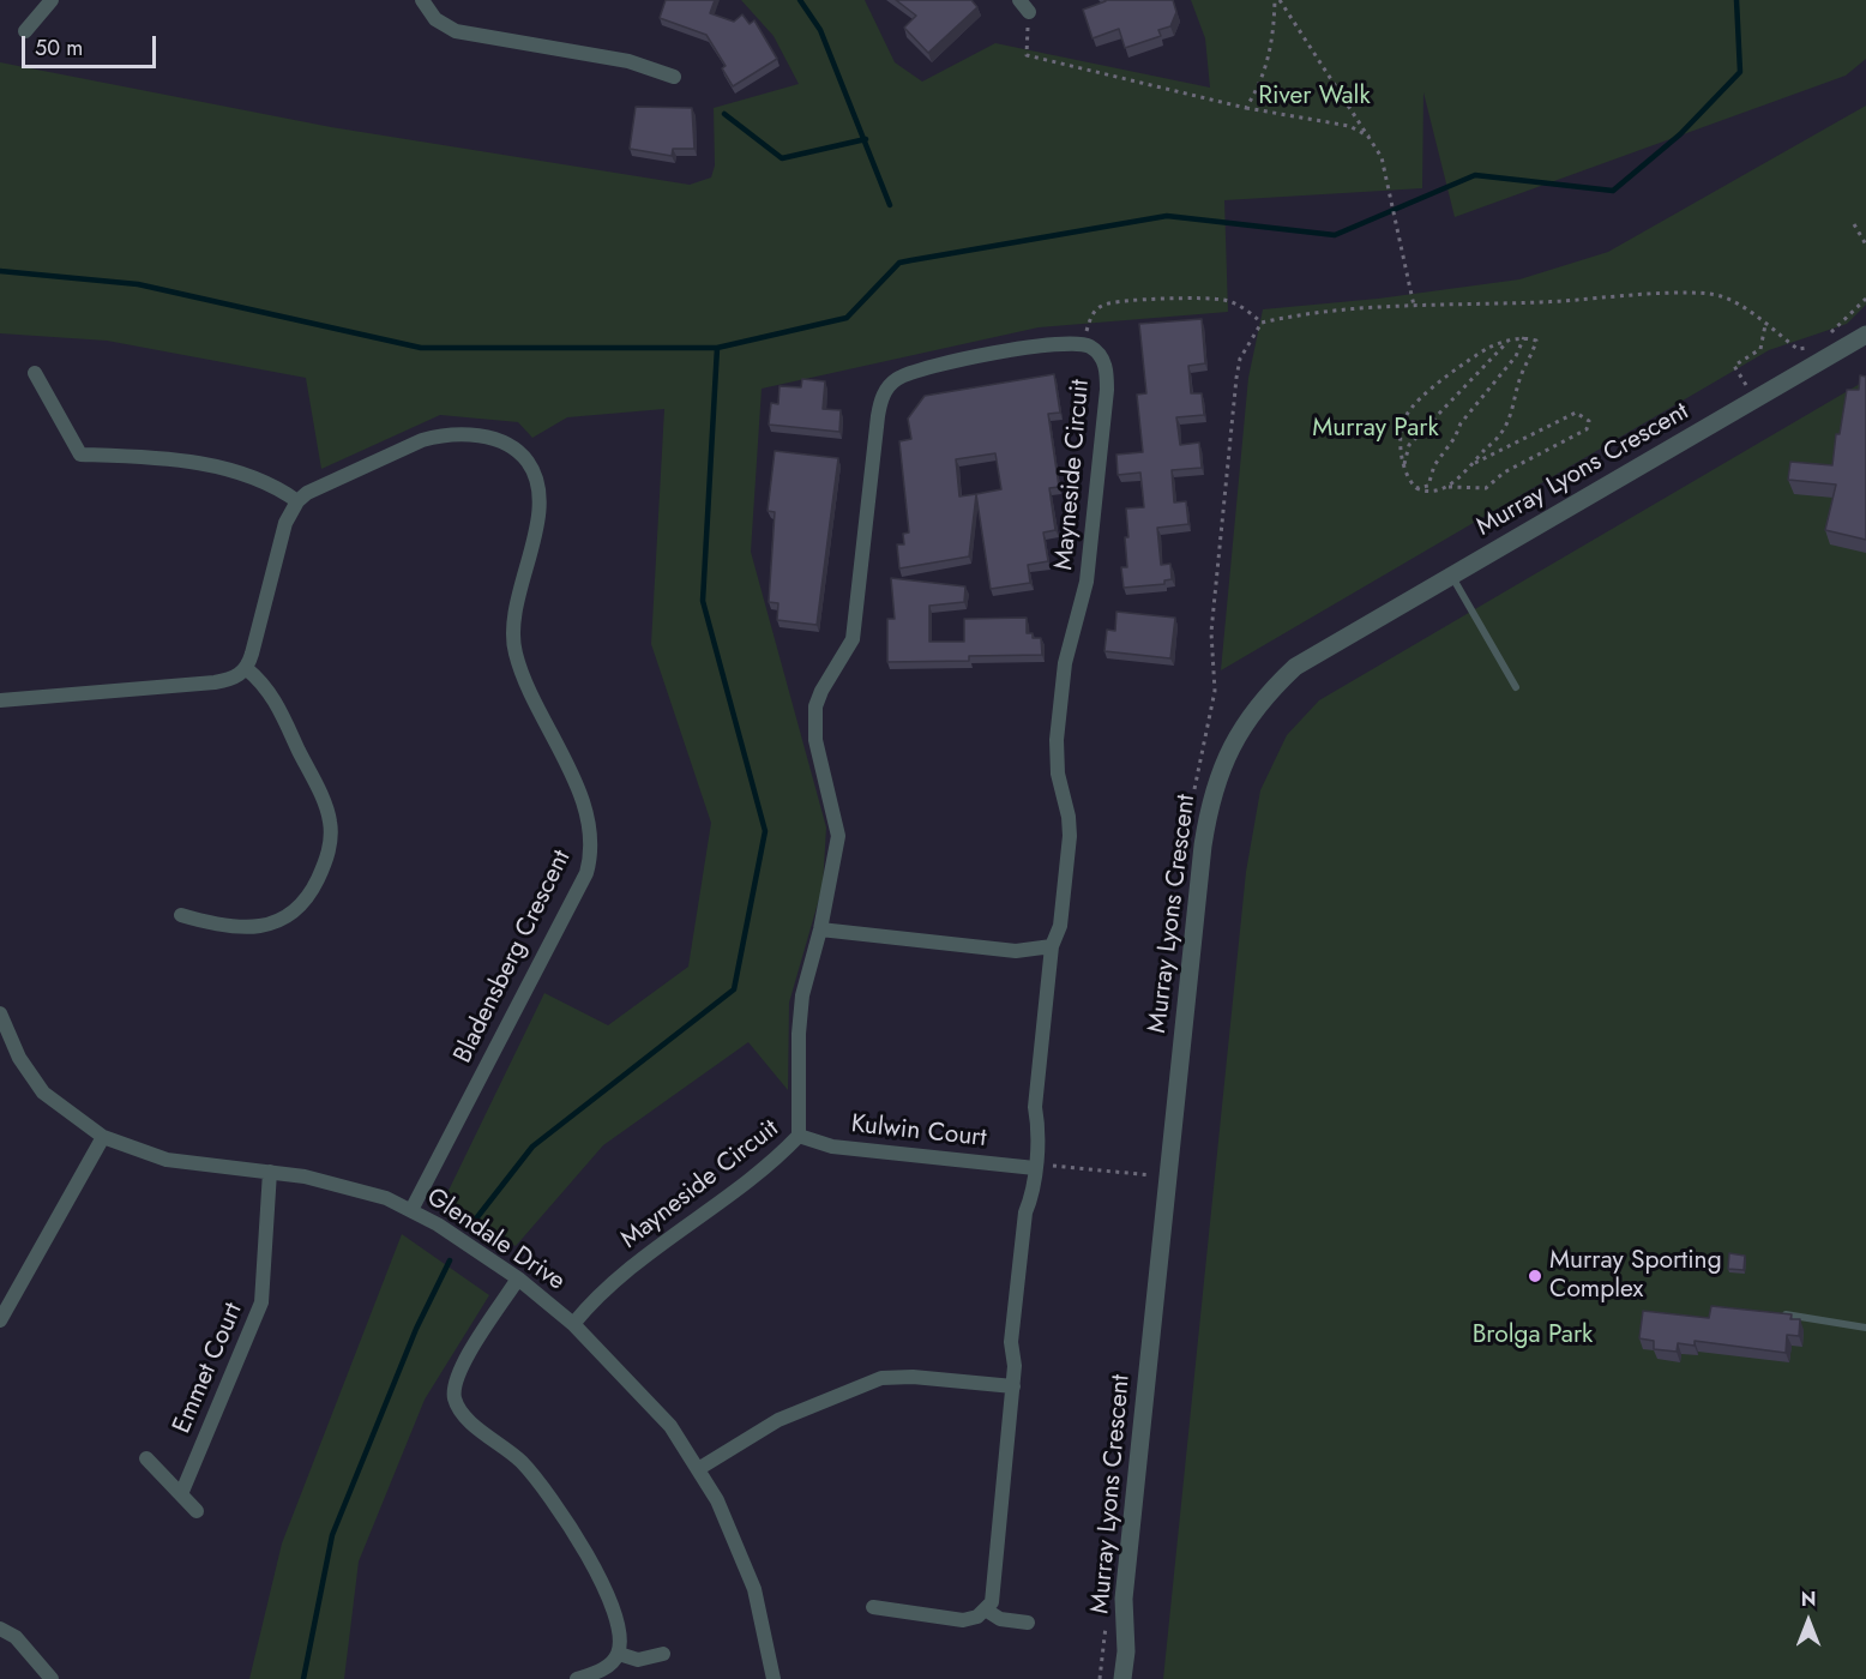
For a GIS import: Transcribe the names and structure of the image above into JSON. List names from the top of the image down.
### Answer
{
  "streets": {
    "street": [
      "Murray Lyons Crescent",
      "Mayneside Circuit",
      "Bladensberg Crescent",
      "Kulwin Court",
      "Glendale Drive",
      "Emmet Court"
    ]
  },
  "crossings": [
    ["Mayneside Circuit", "Kulwin Court"],
    ["Mayneside Circuit", "Glendale Drive"],
    ["Bladensberg Crescent", "Glendale Drive"],
    ["Glendale Drive", "Emmet Court"]
  ],
  "parks": ["River Walk", "Murray Park", "Brolga Park"],
  "places": ["Murray Sporting Complex"],
  "scale_bar": "50 m",
  "north": "top"
}
